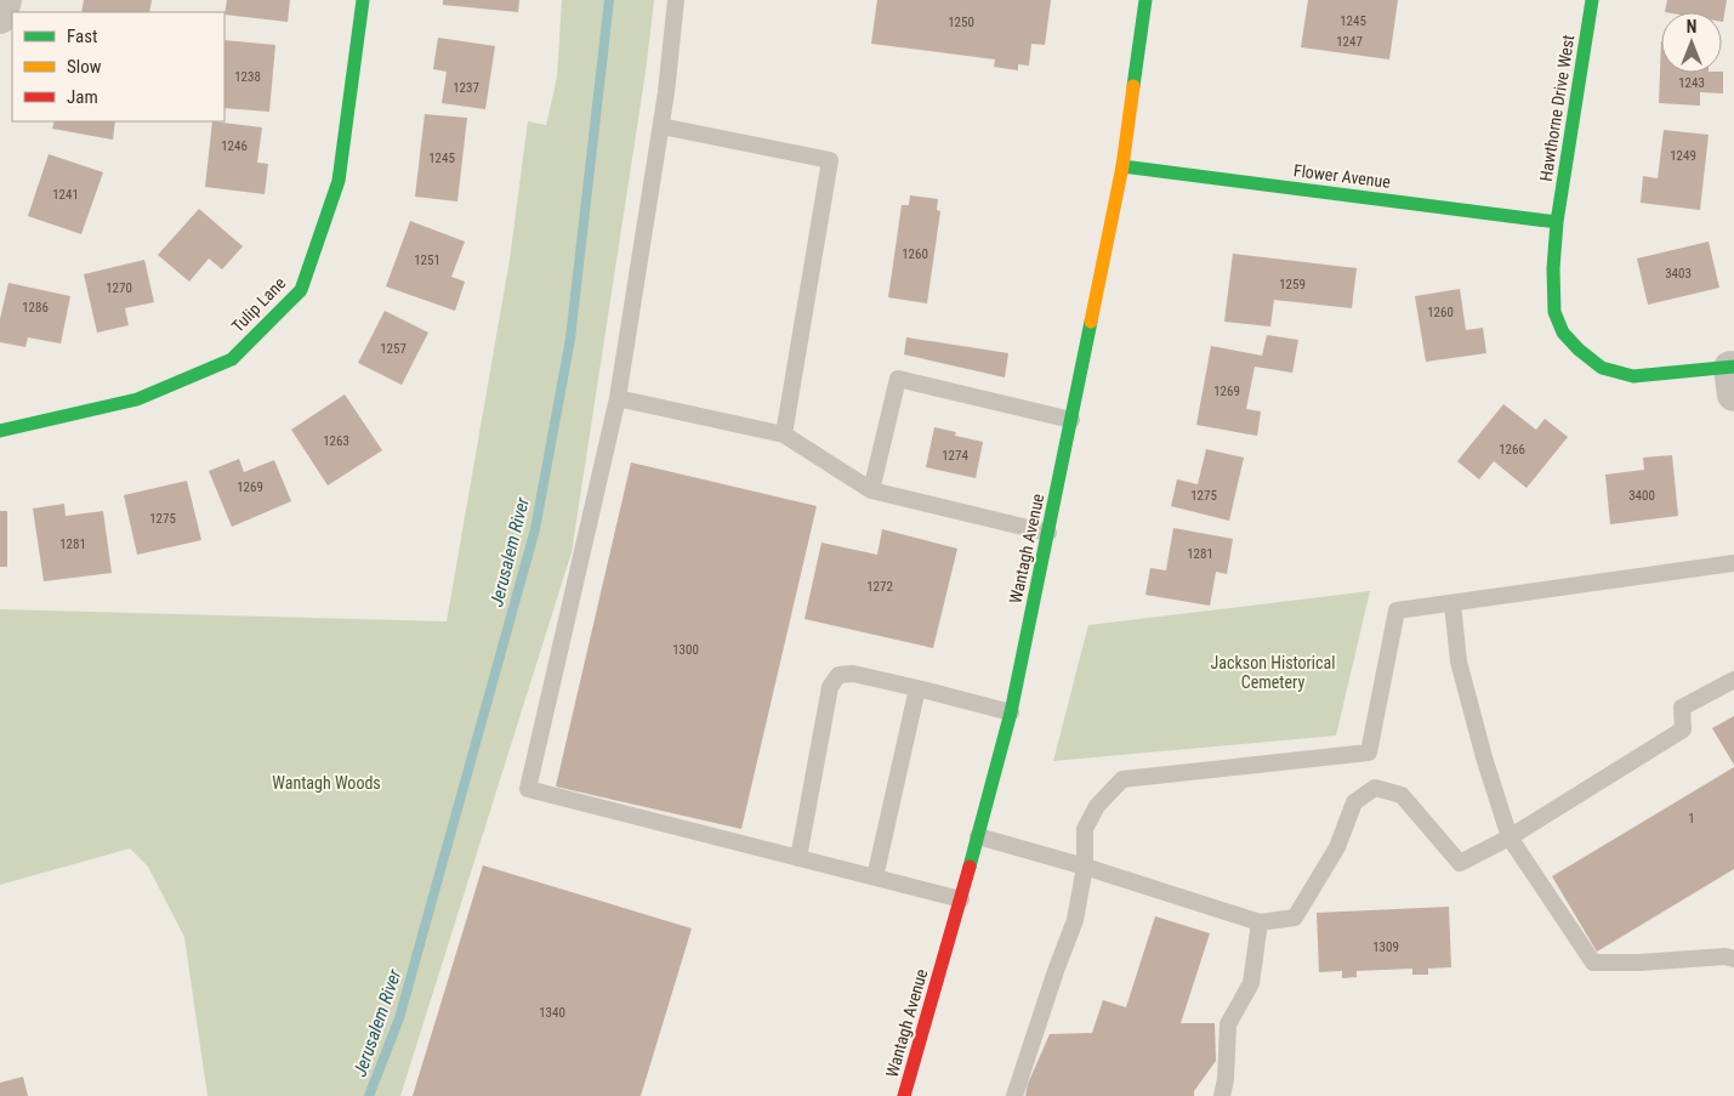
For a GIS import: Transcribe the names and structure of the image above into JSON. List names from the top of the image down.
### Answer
{
  "streets": {
    "street": [
      "Hawthorne Drive West",
      "Flower Avenue",
      "Tulip Lane",
      "Wantagh Avenue"
    ]
  },
  "crossings": [
    ["Hawthorne Drive West", "Flower Avenue"],
    ["Flower Avenue", "Wantagh Avenue"]
  ],
  "water": ["Jerusalem River"],
  "parks": ["Jackson Historical Cemetery", "Wantagh Woods"],
  "house_numbers": [
    "1245",
    "1250",
    "1247",
    "1238",
    "1243",
    "1237",
    "1246",
    "1249",
    "1245",
    "1241",
    "1260",
    "1251",
    "3403",
    "1259",
    "1270",
    "1286",
    "1260",
    "1257",
    "1269",
    "1263",
    "1266",
    "1274",
    "1269",
    "1275",
    "3400",
    "1275",
    "1281",
    "1281",
    "1272",
    "1300",
    "1",
    "1309",
    "1340"
  ],
  "legend": ["Fast", "Slow", "Jam"],
  "north": "top"
}
